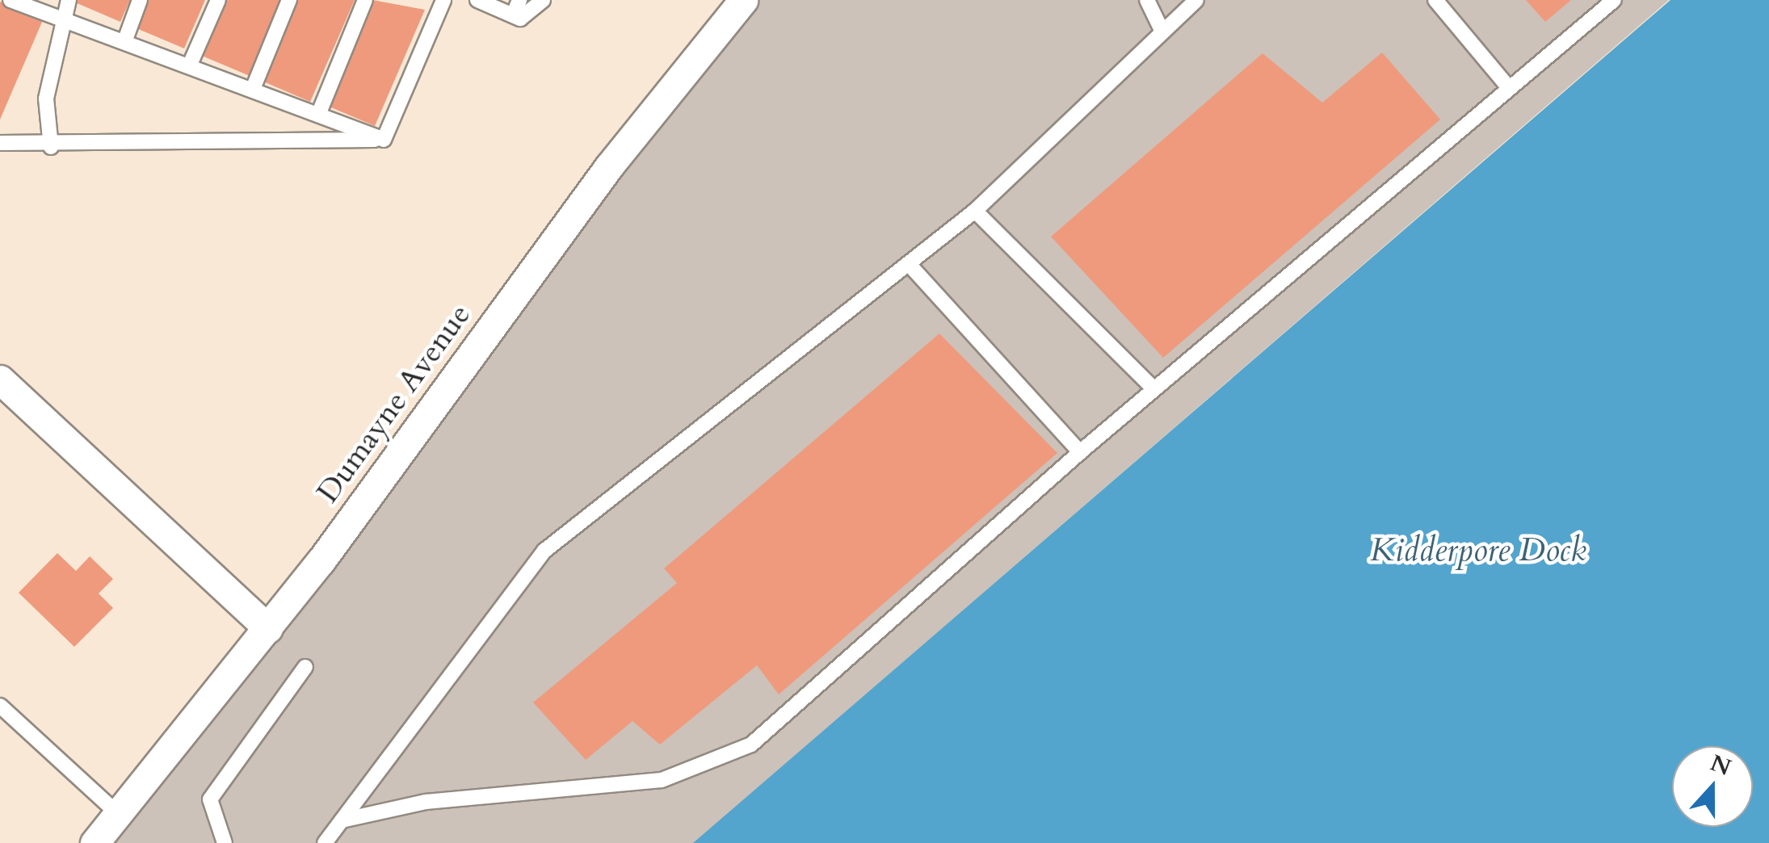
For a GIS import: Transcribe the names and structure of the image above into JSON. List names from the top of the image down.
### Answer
{
  "streets": {
    "street": ["Dumayne Avenue"]
  },
  "water": ["Kidderpore Dock"],
  "north": "top"
}
